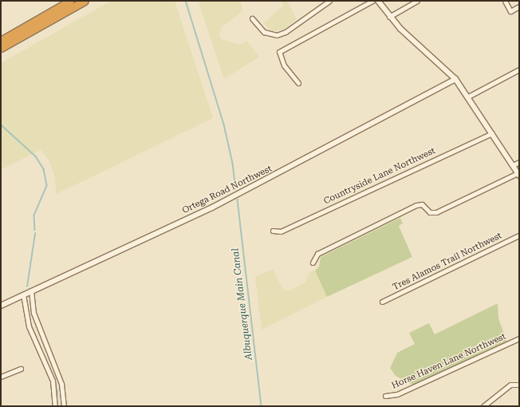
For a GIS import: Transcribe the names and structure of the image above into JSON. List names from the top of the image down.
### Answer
{
  "streets": {
    "street": [
      "Countryside Lane Northwest",
      "Ortega Road Northwest",
      "Tres Alamos Trail Northwest",
      "Horse Haven Lane Northwest"
    ]
  },
  "water": ["Albuquerque Main Canal"]
}
